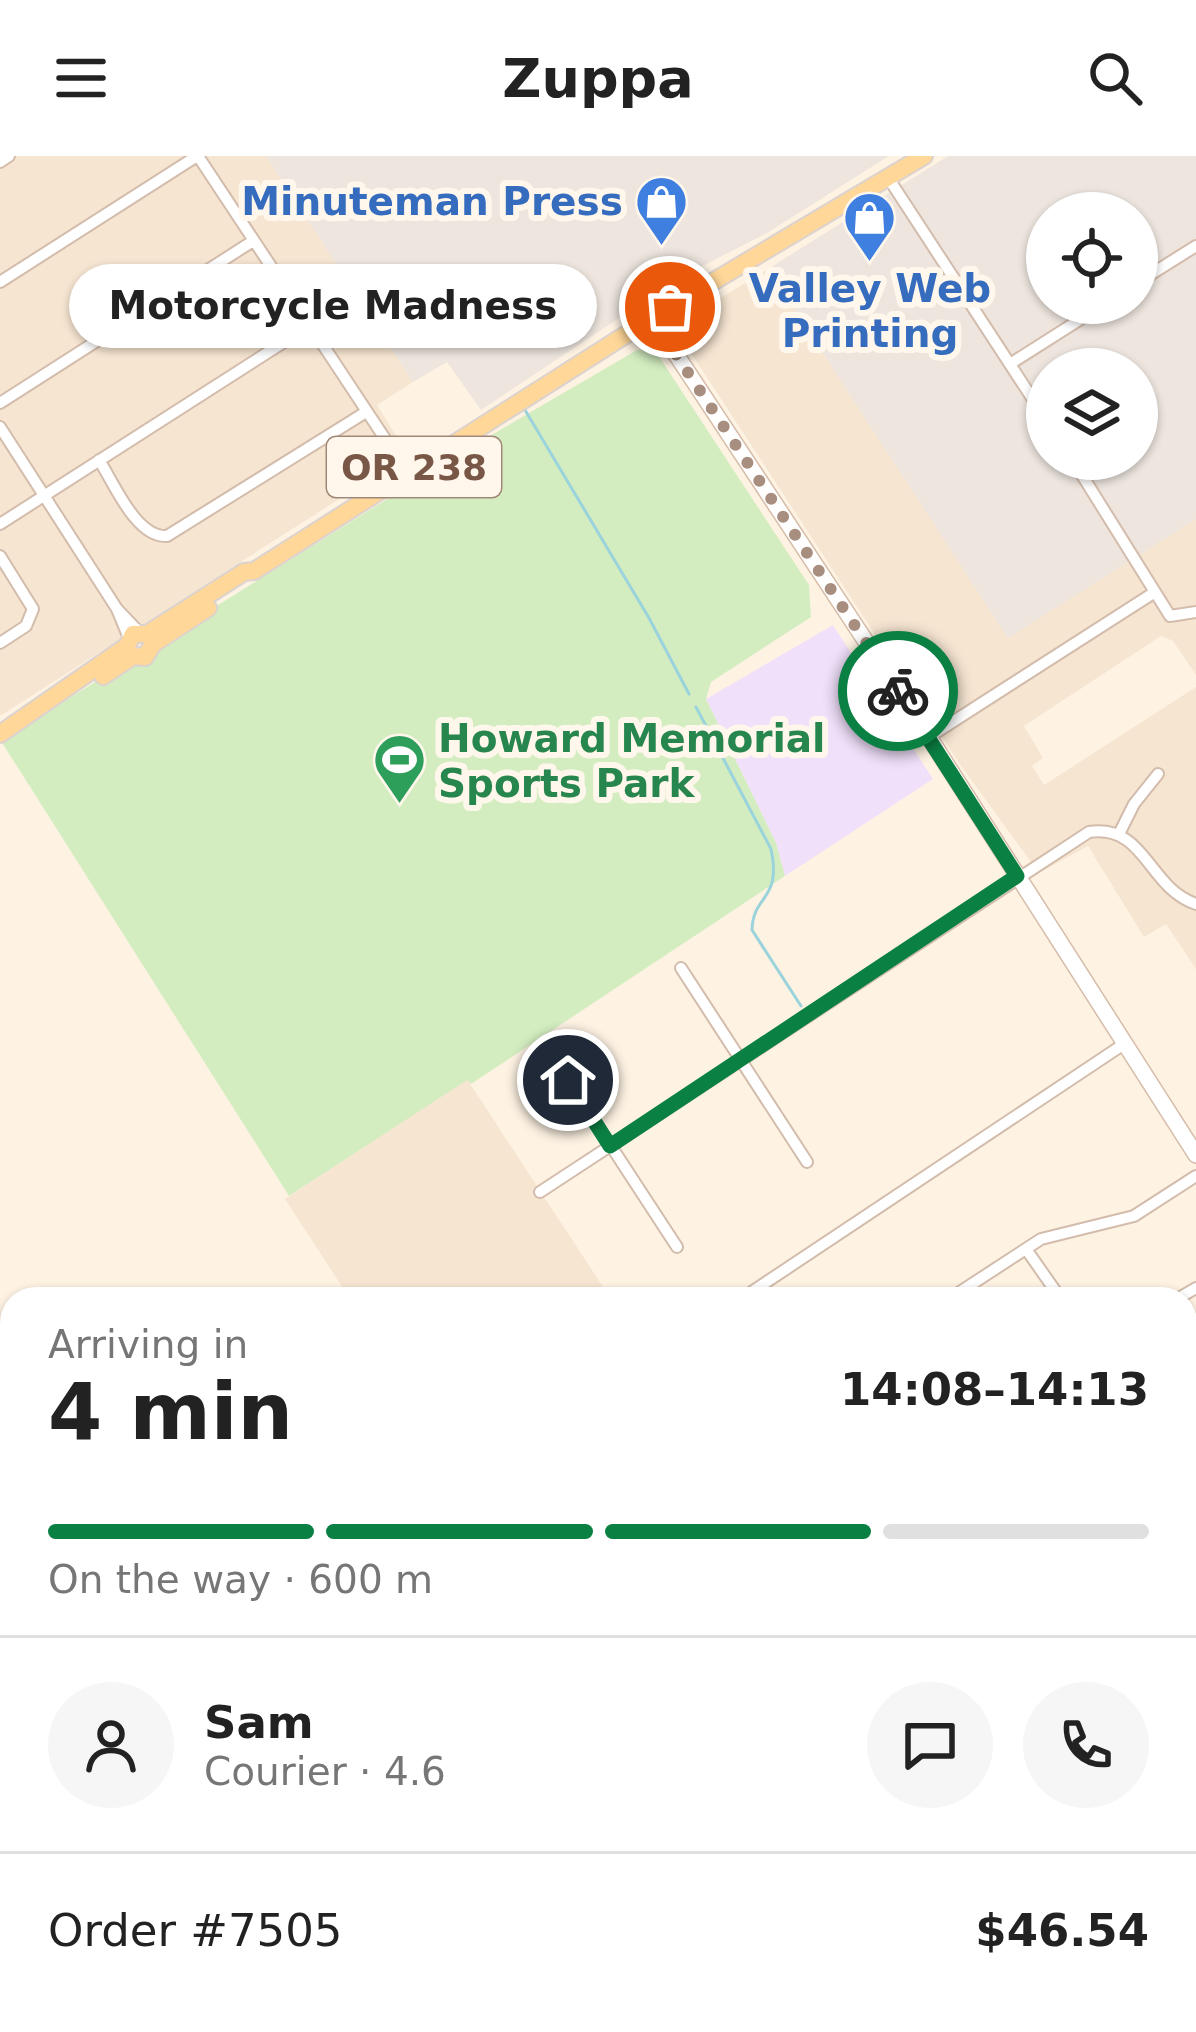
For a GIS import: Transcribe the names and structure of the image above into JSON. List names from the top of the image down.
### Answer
{
  "streets": {
    "main road": ["OR 238"]
  },
  "places": {
    "shop": ["Minuteman Press", "Valley Web Printing"],
    "other": ["Motorcycle Madness"],
    "sports": ["Howard Memorial Sports Park"]
  },
  "page": {
    "header": "Zuppa",
    "bubble": "Motorcycle Madness",
    "heading": ["4 min", "Arriving in", "14:08–14:13"],
    "panel": [
      "Sam",
      "Courier · 4.6",
      "Order #7505",
      "$46.54"
    ],
    "bar": "On the way · 600 m"
  }
}
